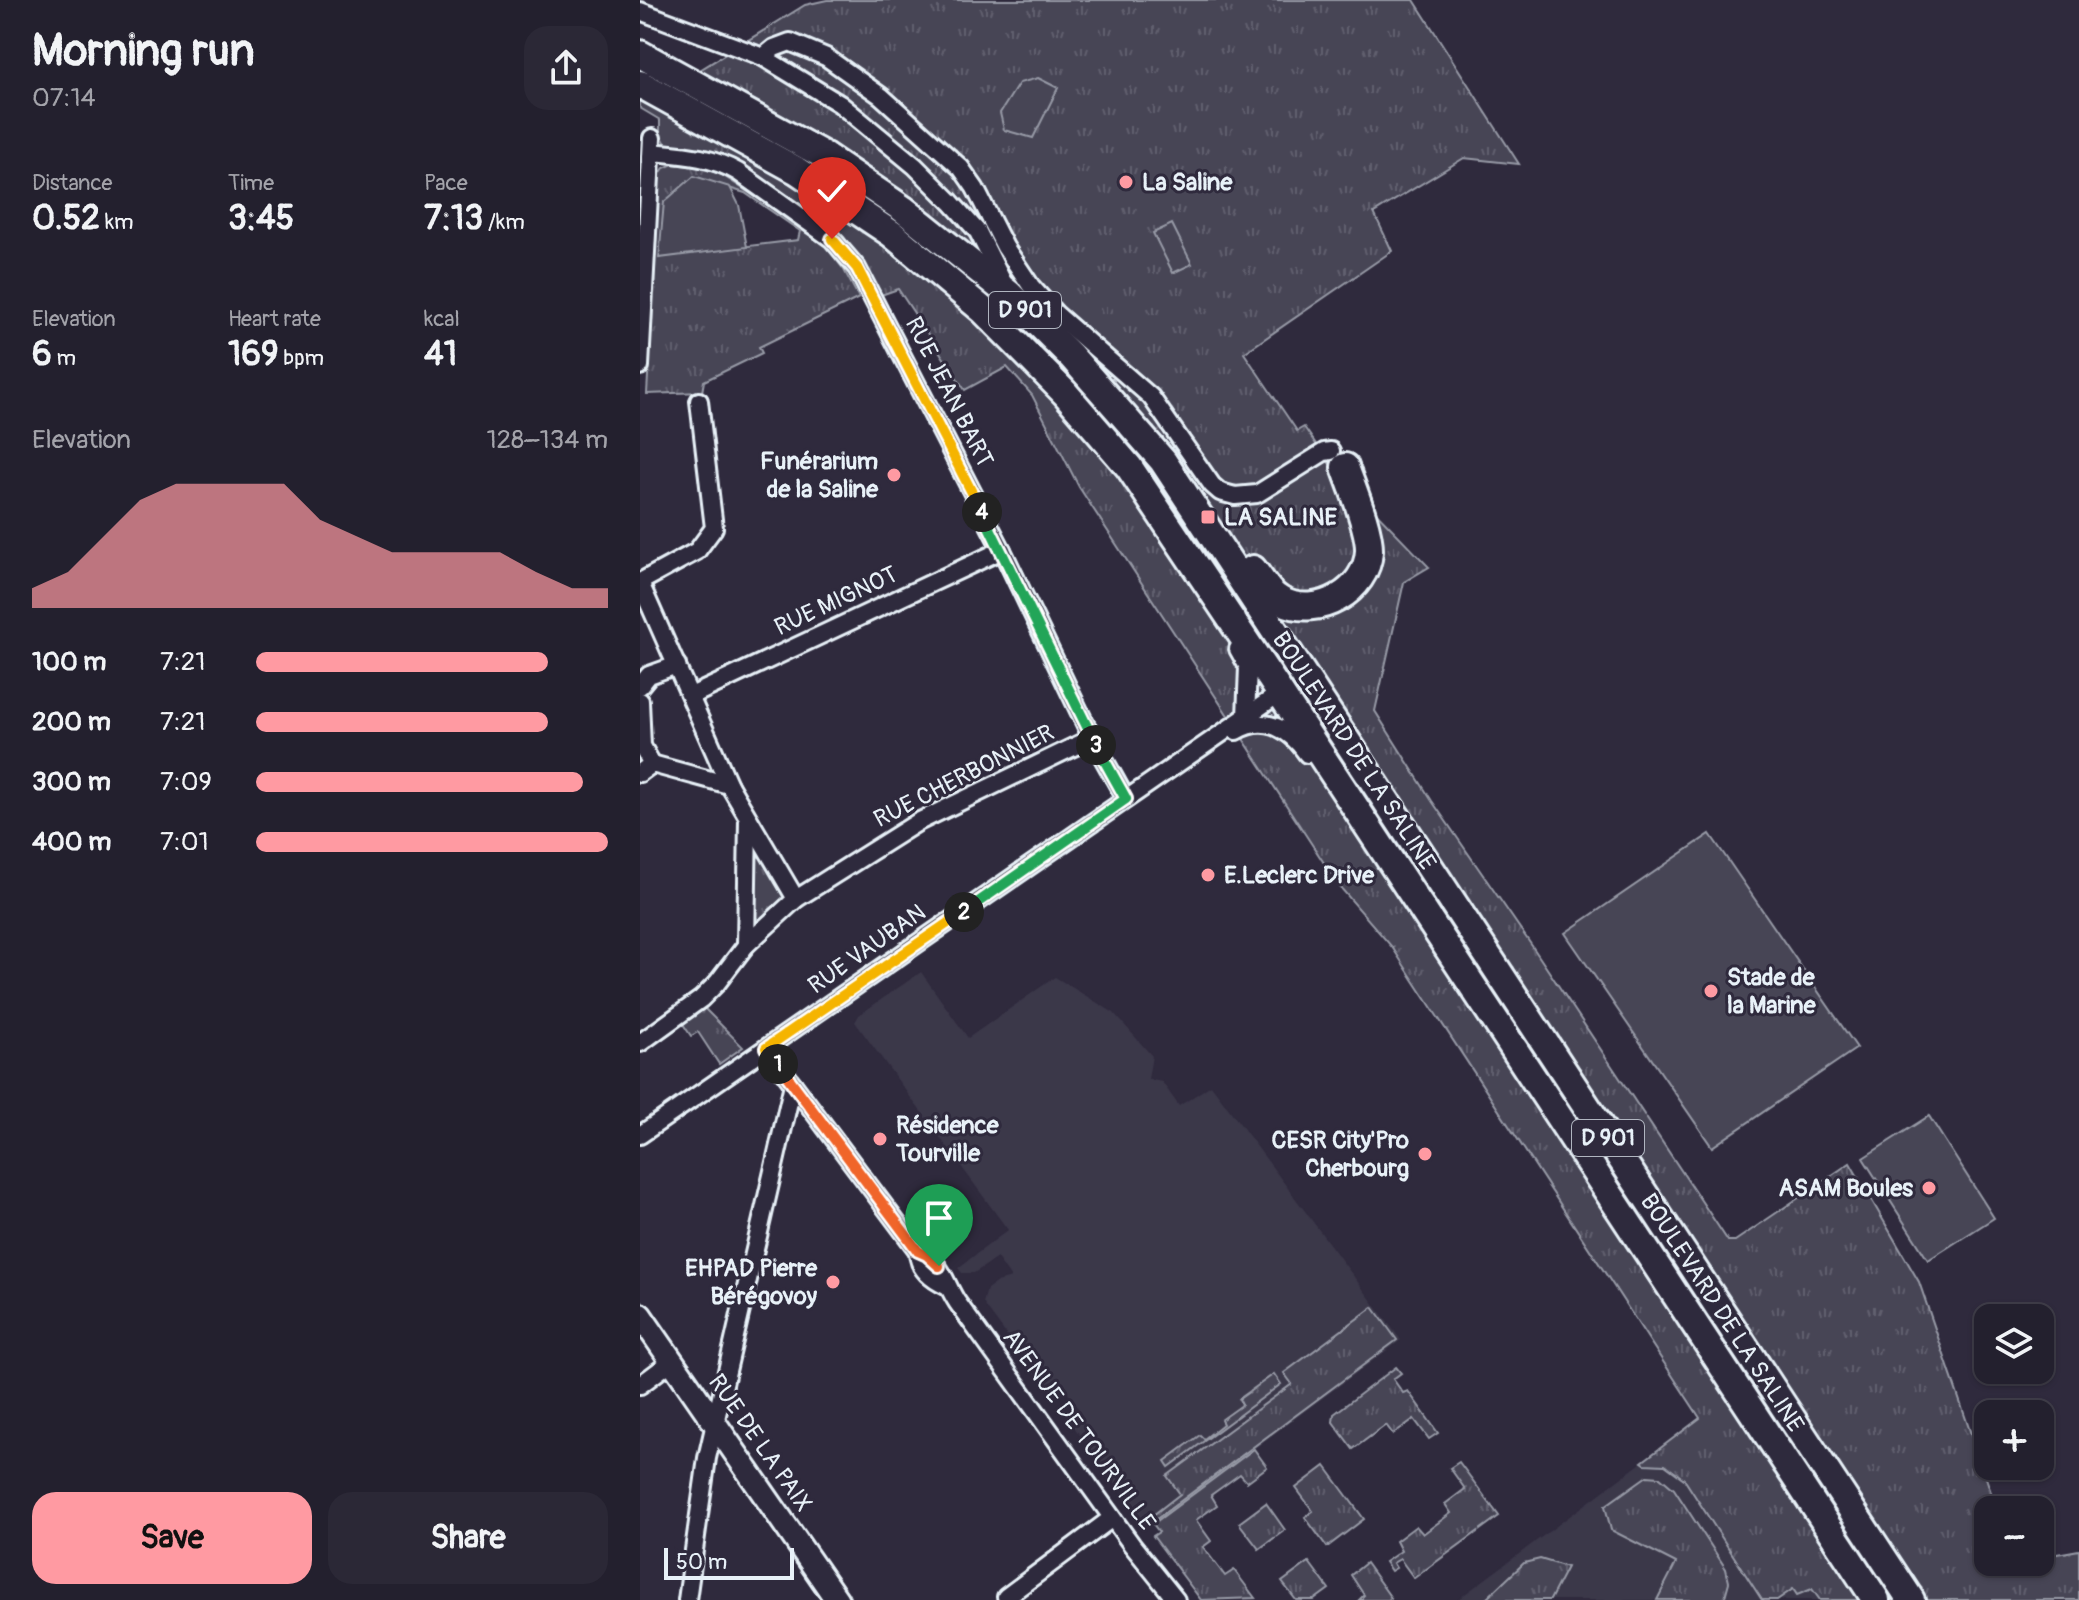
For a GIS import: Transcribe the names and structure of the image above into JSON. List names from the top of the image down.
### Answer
{
  "streets": {
    "main road": ["D 901", "BOULEVARD DE LA SALINE", "RUE DE LA PAIX"],
    "street": [
      "RUE JEAN BART",
      "RUE MIGNOT",
      "RUE CHERBONNIER",
      "RUE VAUBAN",
      "AVENUE DE TOURVILLE"
    ]
  },
  "crossings": [
    ["RUE JEAN BART", "RUE MIGNOT"],
    ["RUE JEAN BART", "RUE CHERBONNIER"],
    ["RUE JEAN BART", "RUE VAUBAN"],
    ["BOULEVARD DE LA SALINE", "RUE VAUBAN"],
    ["RUE VAUBAN", "AVENUE DE TOURVILLE"]
  ],
  "places": {
    "other": [
      "La Saline",
      "Funérarium de la Saline",
      "E.Leclerc Drive",
      "Stade de la Marine",
      "Résidence Tourville",
      "CESR City'Pro Cherbourg",
      "ASAM Boules",
      "EHPAD Pierre Bérégovoy"
    ],
    "transit": ["LA SALINE"]
  },
  "scale_bar": "50 m",
  "page": {
    "heading": ["Morning run", "07:14"],
    "stats": [
      ["Distance", "0.52 km"],
      ["Time", "3:45"],
      ["Pace", "7:13 /km"],
      ["Elevation", "6 m"],
      ["Heart rate", "169 bpm"],
      ["kcal", "41"]
    ],
    "chart": ["Elevation", "128–134 m"],
    "pins": [
      "4",
      "3",
      "2",
      "1"
    ],
    "list": [
      {
        "name": "100 m",
        "note": "7:21"
      },
      {
        "name": "200 m",
        "note": "7:21"
      },
      {
        "name": "300 m",
        "note": "7:09"
      },
      {
        "name": "400 m",
        "note": "7:01"
      }
    ],
    "map_buttons": ["+", "−"],
    "buttons": ["Save", "Share"],
    "scale": "50 m"
  }
}
